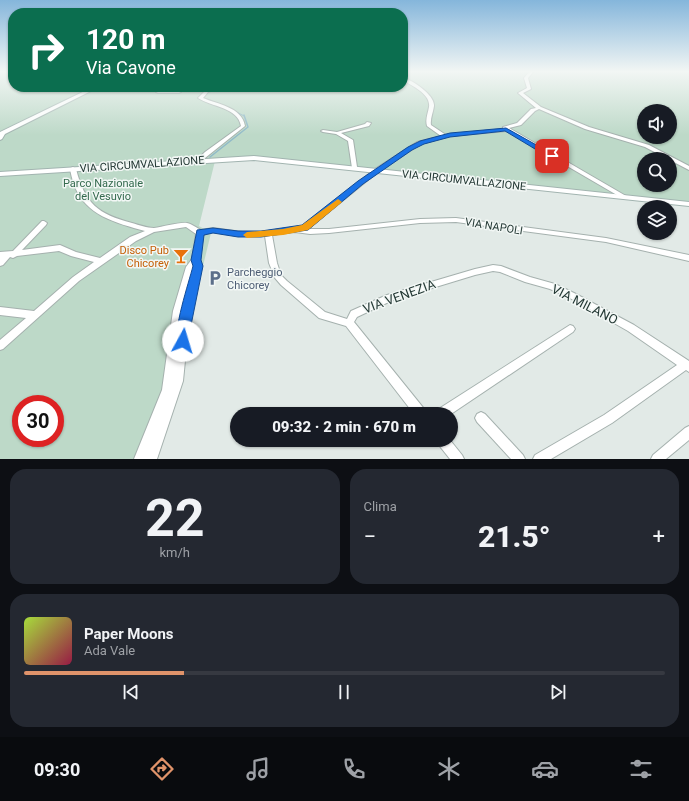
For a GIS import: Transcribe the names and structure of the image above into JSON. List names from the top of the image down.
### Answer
{
  "streets": {
    "main road": ["VIA CIRCUMVALLAZIONE"],
    "street": ["VIA NAPOLI", "VIA VENEZIA", "VIA MILANO"]
  },
  "crossings": [
    ["VIA VENEZIA", "VIA MILANO"]
  ],
  "parks": ["Parco Nazionale del Vesuvio"],
  "places": {
    "bar": ["Disco Pub Chicorey"],
    "parking": ["Parcheggio Chicorey"]
  },
  "page": {
    "turn": ["120 m", "Via Cavone"],
    "limit": "30",
    "trip": "09:32 · 2 min · 670 m",
    "tile": [
      ["22", "km/h"],
      "Clima"
    ],
    "heat": ["−", "21.5°", "+"],
    "song": ["Paper Moons", "Ada Vale"],
    "tabs": "09:30"
  }
}
